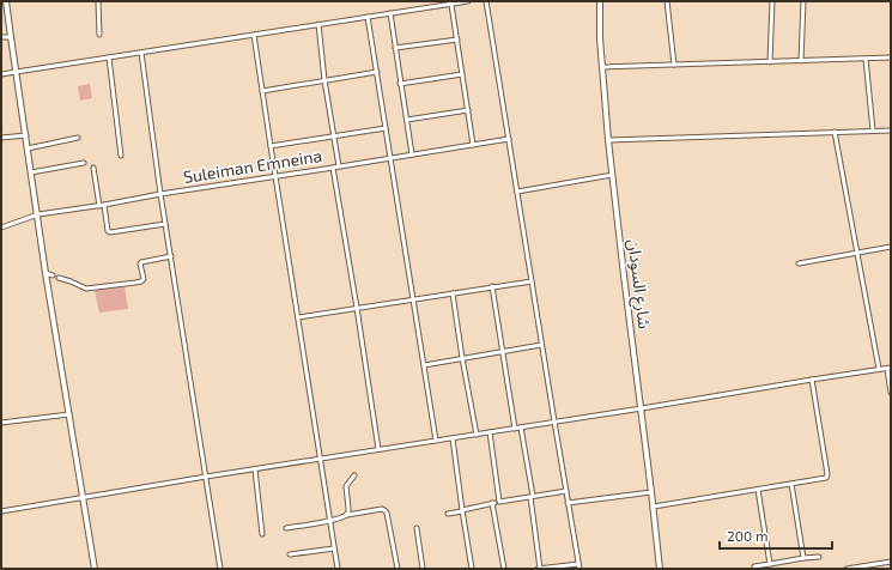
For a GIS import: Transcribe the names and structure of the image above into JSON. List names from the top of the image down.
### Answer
{
  "streets": {
    "street": ["Suleiman Emneina", "شارع السودان"]
  },
  "scale_bar": "200 m"
}
